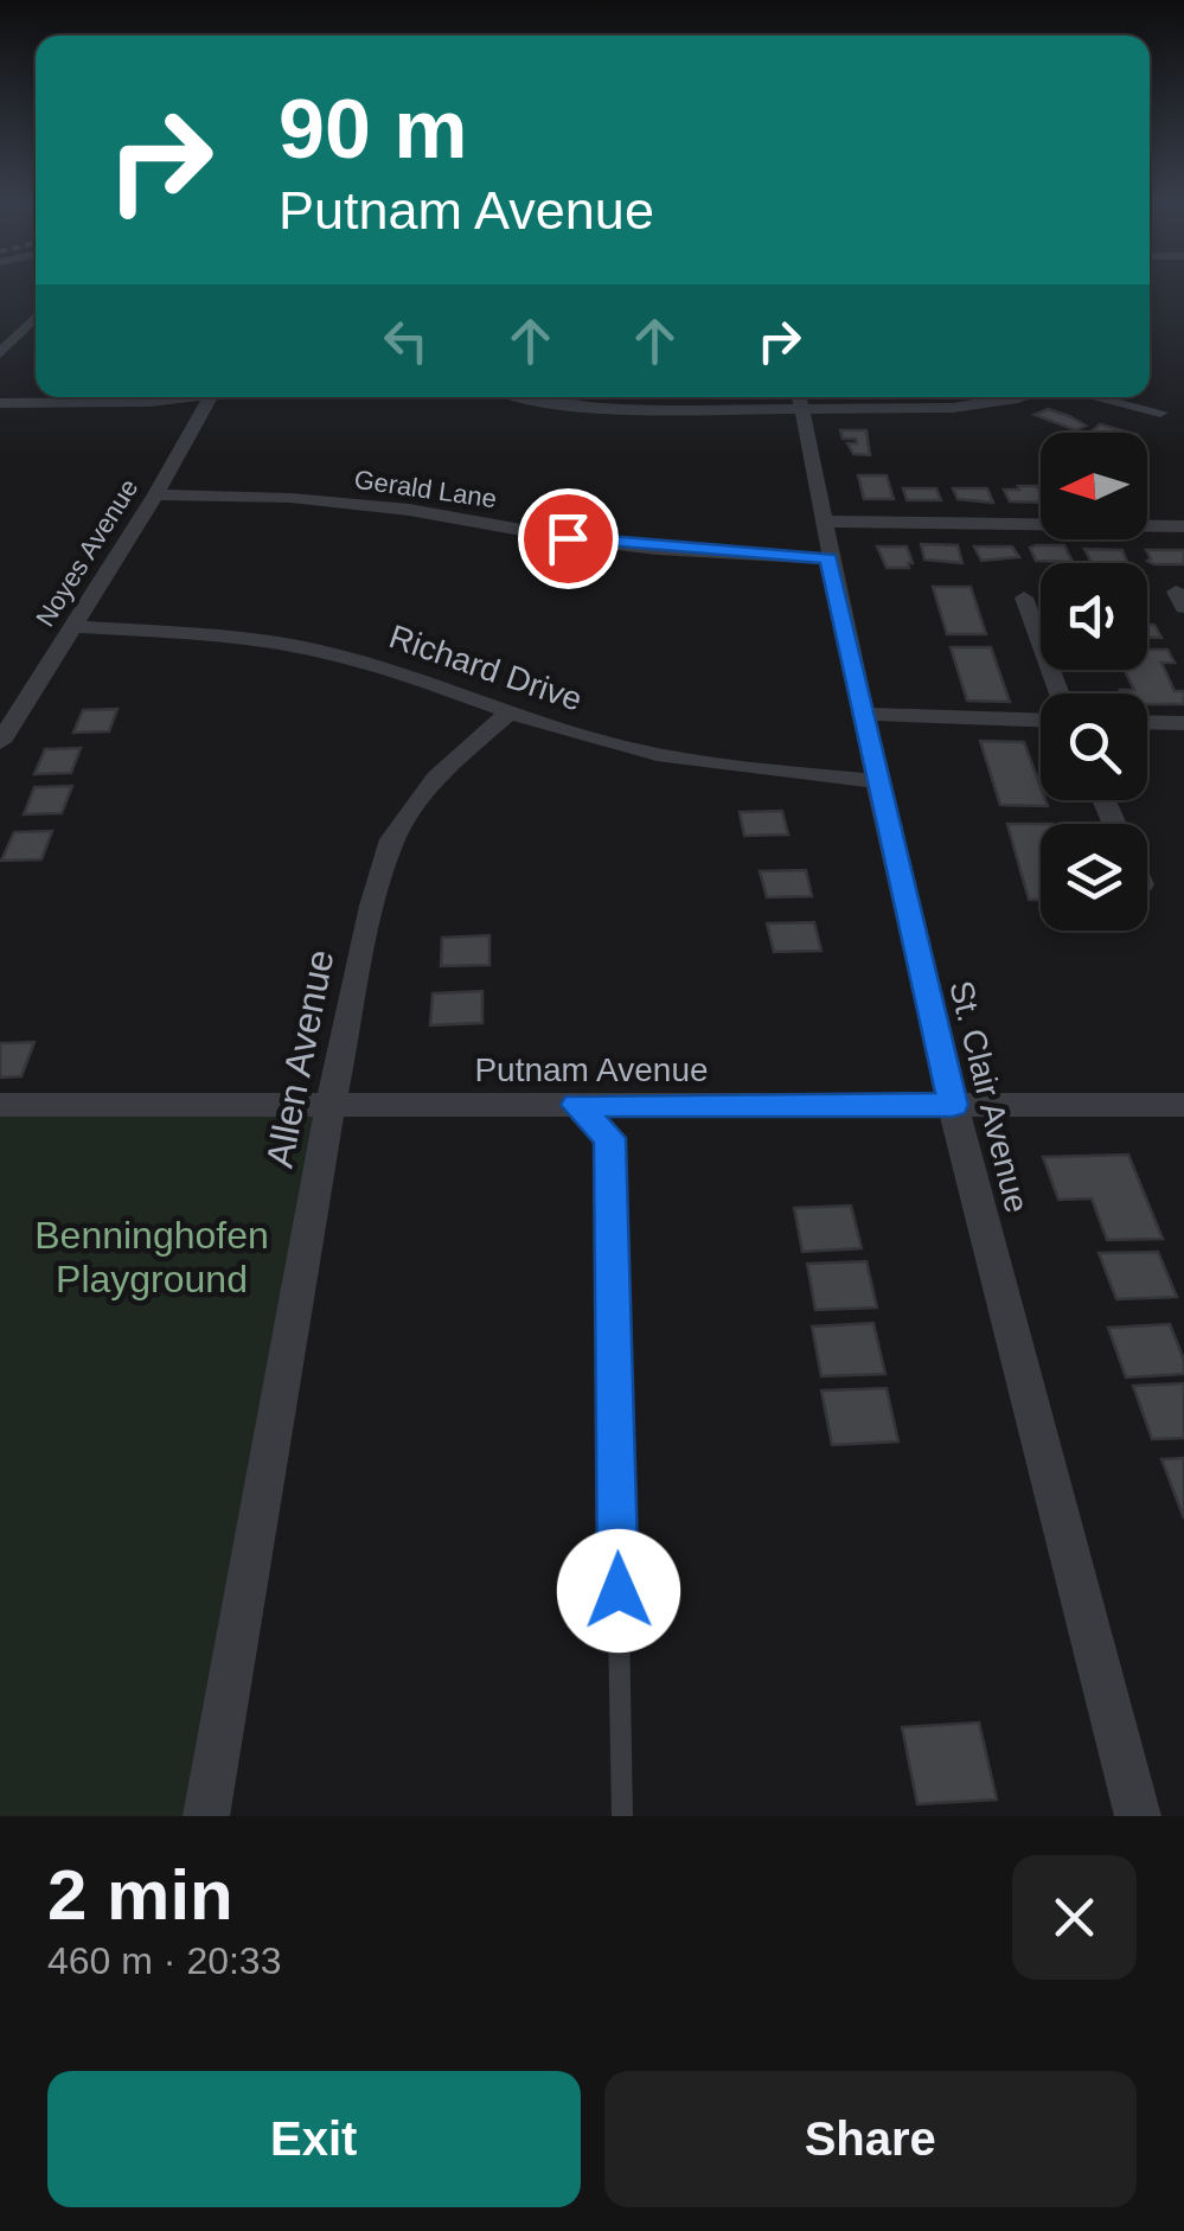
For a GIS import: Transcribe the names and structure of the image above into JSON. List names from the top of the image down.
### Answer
{
  "streets": {
    "street": [
      "Gerald Lane",
      "Noyes Avenue",
      "Richard Drive",
      "Allen Avenue",
      "Putnam Avenue",
      "St. Clair Avenue"
    ]
  },
  "crossings": [
    ["Gerald Lane", "Noyes Avenue"],
    ["Gerald Lane", "St. Clair Avenue"],
    ["Noyes Avenue", "Richard Drive"],
    ["Richard Drive", "Allen Avenue"],
    ["Richard Drive", "St. Clair Avenue"],
    ["Allen Avenue", "Putnam Avenue"],
    ["Putnam Avenue", "St. Clair Avenue"]
  ],
  "parks": ["Benninghofen Playground"],
  "north": "left",
  "page": {
    "turn": ["90 m", "Putnam Avenue"],
    "heading": ["2 min", "460 m · 20:33"],
    "buttons": ["Exit", "Share"]
  }
}
